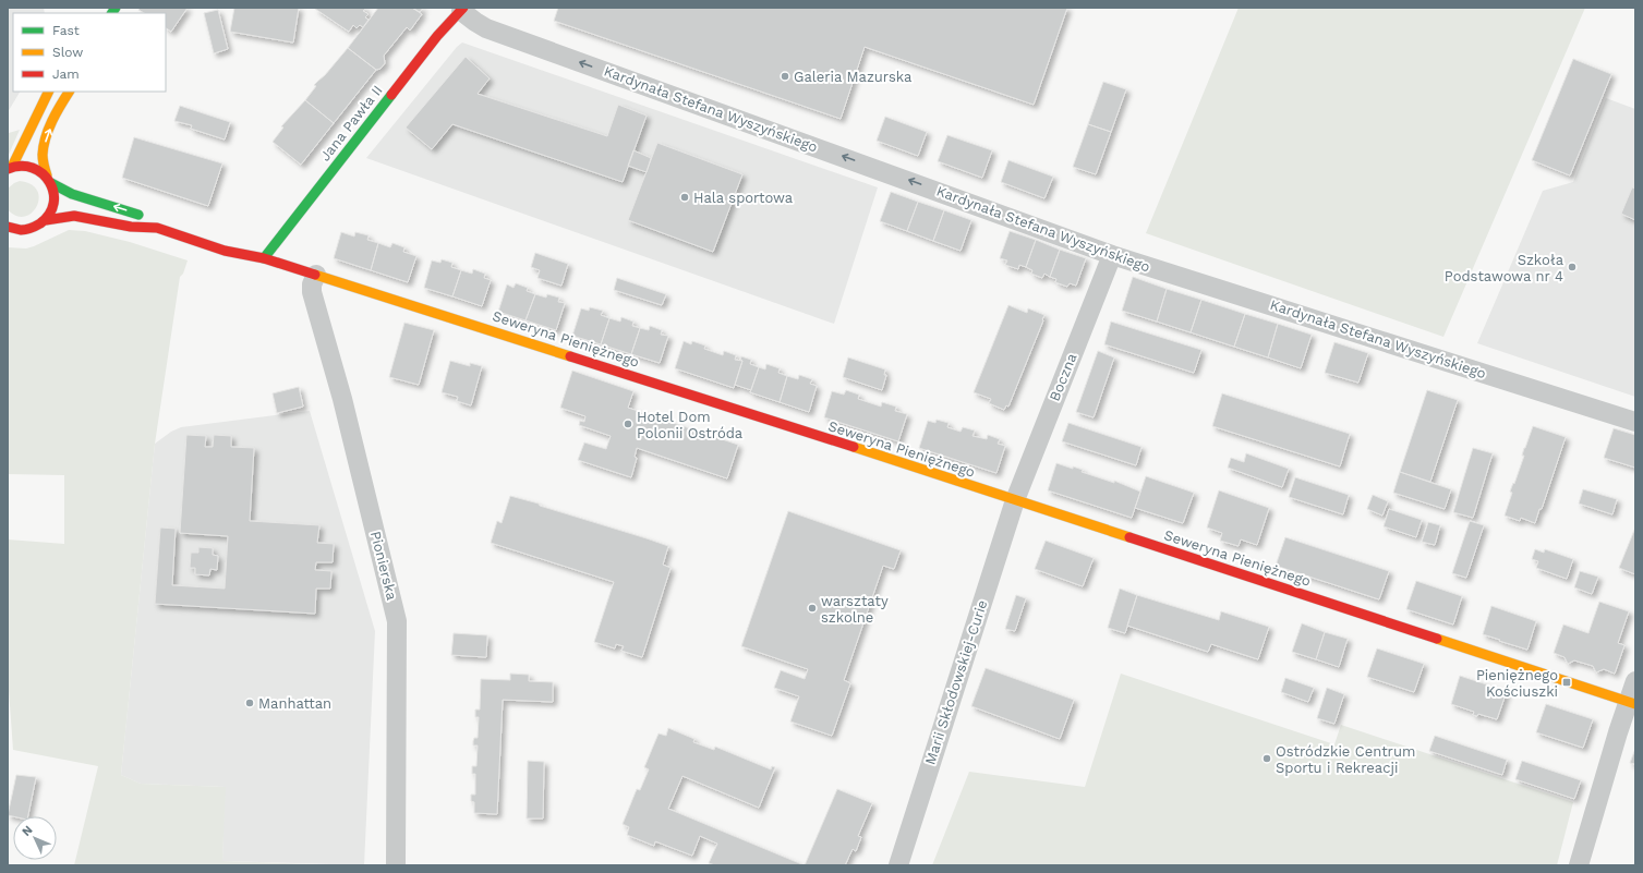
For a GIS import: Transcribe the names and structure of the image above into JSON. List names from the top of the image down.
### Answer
{
  "streets": {
    "street": [
      "Kardynała Stefana Wyszyńskiego",
      "Jana Pawła II",
      "Seweryna Pieniężnego",
      "Boczna",
      "Pionierska",
      "Marii Skłodowskiej-Curie"
    ]
  },
  "crossings": [
    ["Kardynała Stefana Wyszyńskiego", "Jana Pawła II"],
    ["Kardynała Stefana Wyszyńskiego", "Boczna"],
    ["Jana Pawła II", "Seweryna Pieniężnego"],
    ["Seweryna Pieniężnego", "Boczna"],
    ["Seweryna Pieniężnego", "Pionierska"],
    ["Seweryna Pieniężnego", "Marii Skłodowskiej-Curie"],
    ["Boczna", "Marii Skłodowskiej-Curie"]
  ],
  "one_way": ["Kardynała Stefana Wyszyńskiego"],
  "places": {
    "other": [
      "Galeria Mazurska",
      "Hala sportowa",
      "Szkoła Podstawowa nr 4",
      "Hotel Dom Polonii Ostróda",
      "warsztaty szkolne",
      "Manhattan",
      "Ostródzkie Centrum Sportu i Rekreacji"
    ],
    "transit": ["Pieniężnego Kościuszki"]
  },
  "legend": ["Fast", "Slow", "Jam"],
  "north": "top left"
}
